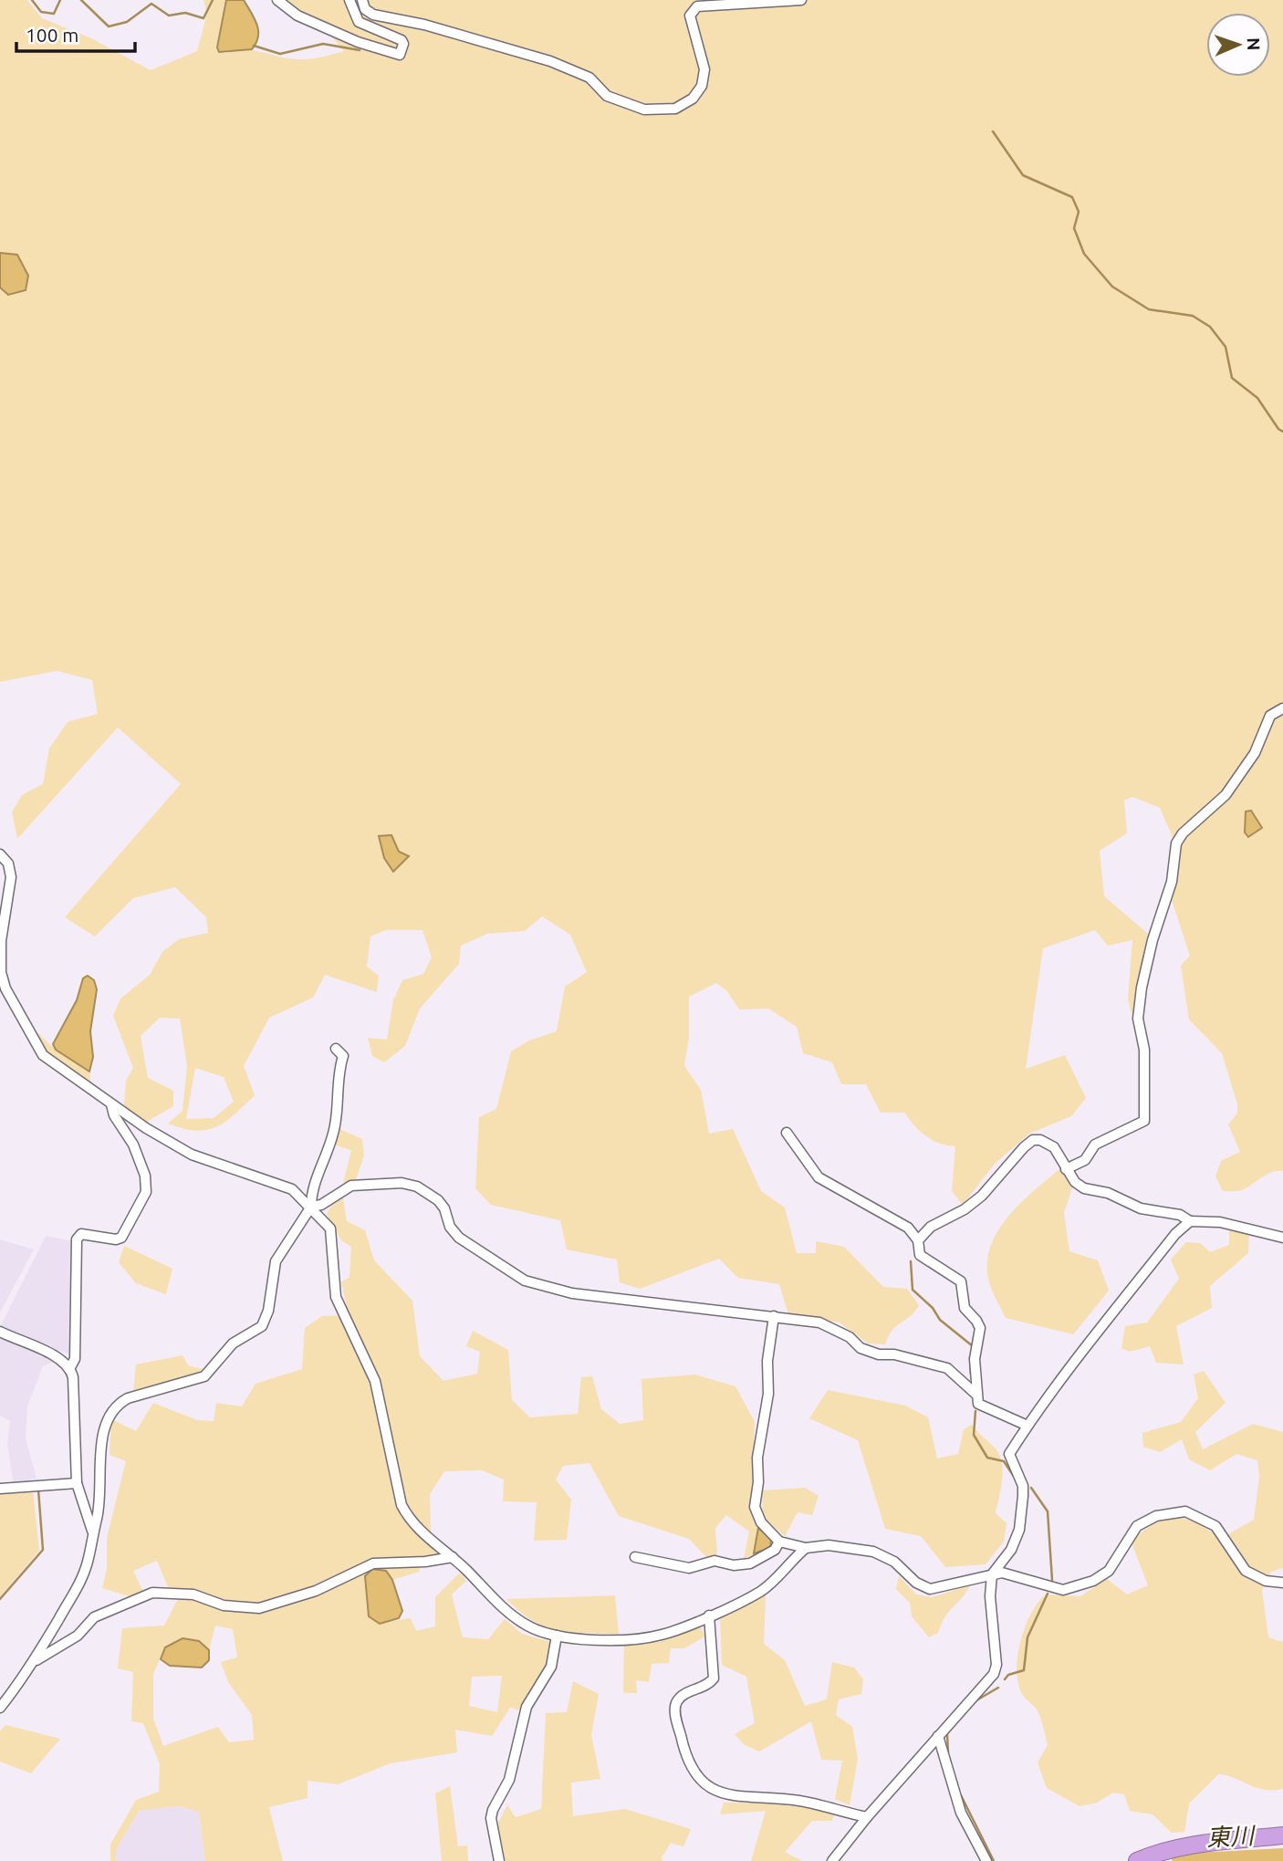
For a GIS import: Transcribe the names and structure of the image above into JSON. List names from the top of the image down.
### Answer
{
  "water": ["東川"],
  "scale_bar": "100 m",
  "north": "right"
}
